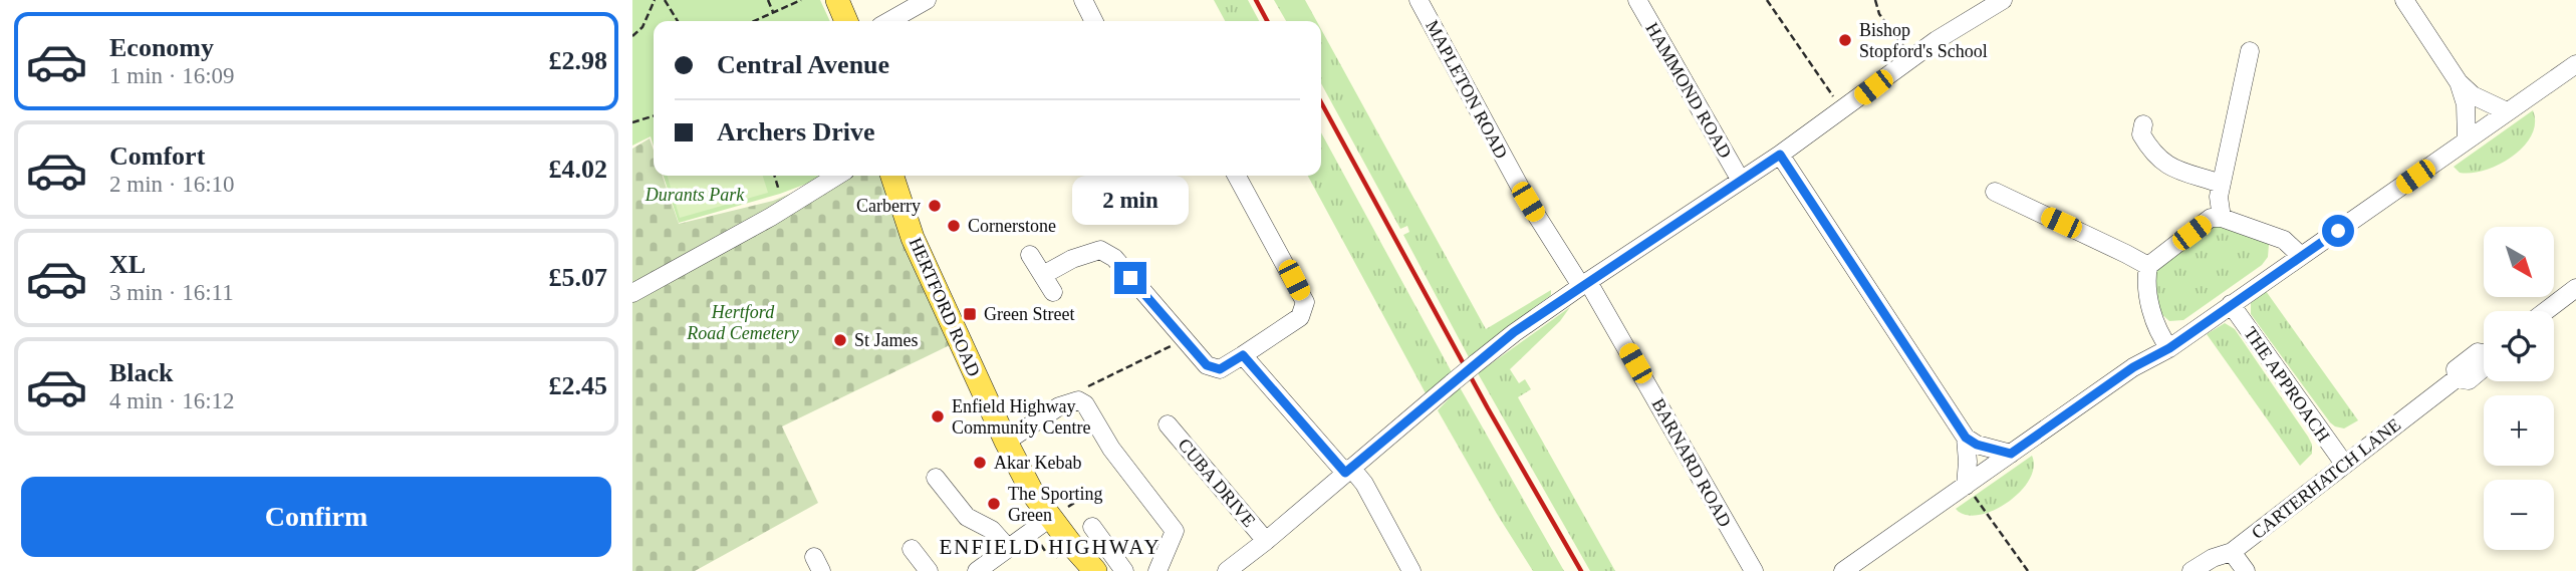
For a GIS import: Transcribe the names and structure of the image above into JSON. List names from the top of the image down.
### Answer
{
  "streets": {
    "main road": ["HERTFORD ROAD"],
    "street": [
      "MAPLETON ROAD",
      "HAMMOND ROAD",
      "THE APPROACH",
      "BARNARD ROAD",
      "CARTERHATCH LANE",
      "CUBA DRIVE"
    ]
  },
  "crossings": [
    ["MAPLETON ROAD", "BARNARD ROAD"],
    ["THE APPROACH", "CARTERHATCH LANE"]
  ],
  "districts": ["ENFIELD HIGHWAY"],
  "parks": ["Durants Park", "Hertford Road Cemetery"],
  "places": {
    "other": [
      "Bishop Stopford's School",
      "Carberry",
      "Cornerstone",
      "St James",
      "Enfield Highway Community Centre",
      "Akar Kebab",
      "The Sporting Green"
    ],
    "transit": ["Green Street"]
  },
  "north": "bottom right",
  "page": {
    "list": [
      {
        "name": "Economy",
        "note": "1 min · 16:09",
        "value": "£2.98"
      },
      {
        "name": "Comfort",
        "note": "2 min · 16:10",
        "value": "£4.02"
      },
      {
        "name": "XL",
        "note": "3 min · 16:11",
        "value": "£5.07"
      },
      {
        "name": "Black",
        "note": "4 min · 16:12",
        "value": "£2.45"
      }
    ],
    "banner": ["Central Avenue", "Archers Drive"],
    "bubble": "2 min",
    "map_buttons": ["+", "−"],
    "buttons": "Confirm"
  }
}
